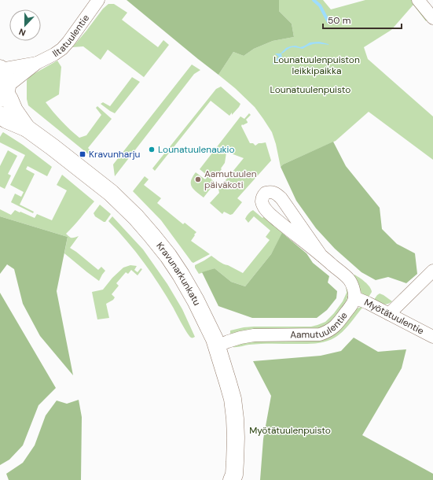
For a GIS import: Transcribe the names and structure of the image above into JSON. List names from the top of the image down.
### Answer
{
  "streets": {
    "street": [
      "Iltatuulentie",
      "Kravunarkunkatu",
      "Myötätuulentie",
      "Aamutuulentie"
    ]
  },
  "crossings": [
    ["Iltatuulentie", "Kravunarkunkatu"],
    ["Kravunarkunkatu", "Aamutuulentie"],
    ["Myötätuulentie", "Aamutuulentie"]
  ],
  "parks": ["Lounatuulenpuiston leikkipaikka", "Lounatuulenpuisto", "Myötätuulenpuisto"],
  "places": {
    "other": ["Lounatuulenaukio", "Aamutuulen päiväkoti"],
    "transit": ["Kravunharju"]
  },
  "scale_bar": "50 m",
  "north": "bottom"
}
